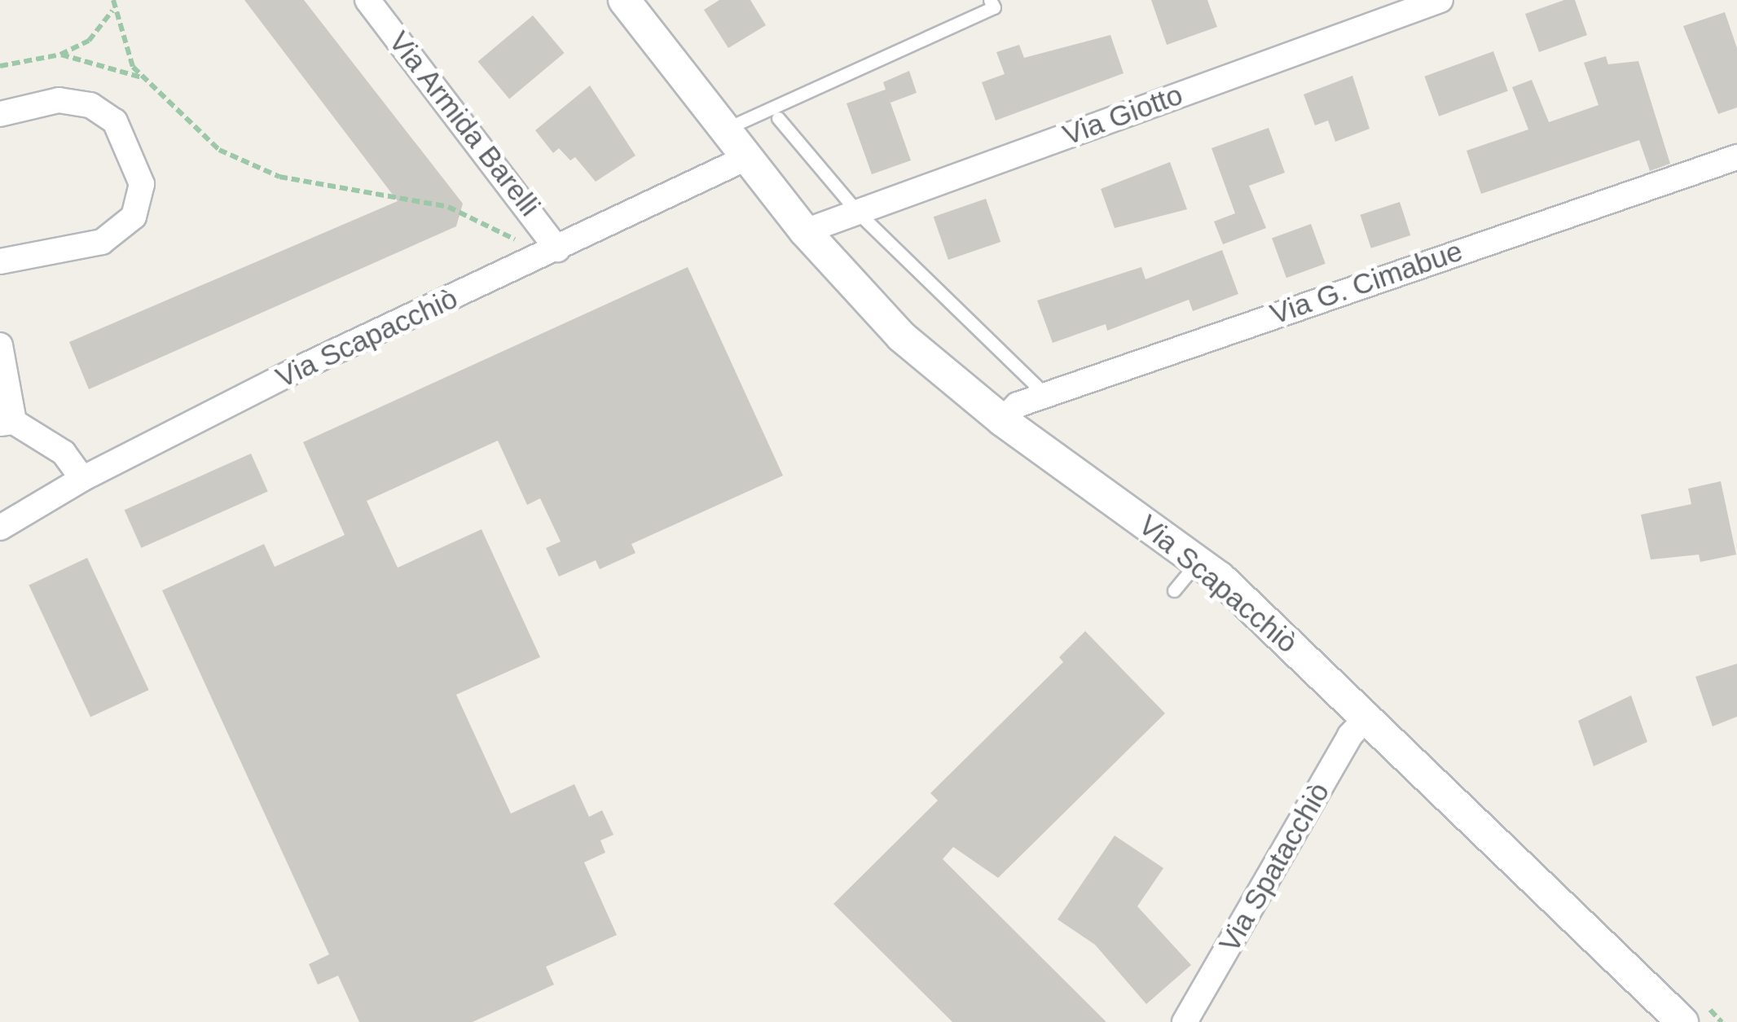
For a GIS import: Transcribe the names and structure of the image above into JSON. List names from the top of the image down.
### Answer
{
  "streets": {
    "street": [
      "Via Giotto",
      "Via Armida Barelli",
      "Via G. Cimabue",
      "Via Scapacchiò",
      "Via Spatacchiò"
    ]
  },
  "crossings": [
    ["Via Giotto", "Via Scapacchiò"],
    ["Via Armida Barelli", "Via Scapacchiò"],
    ["Via G. Cimabue", "Via Scapacchiò"],
    ["Via Scapacchiò", "Via Spatacchiò"]
  ]
}
